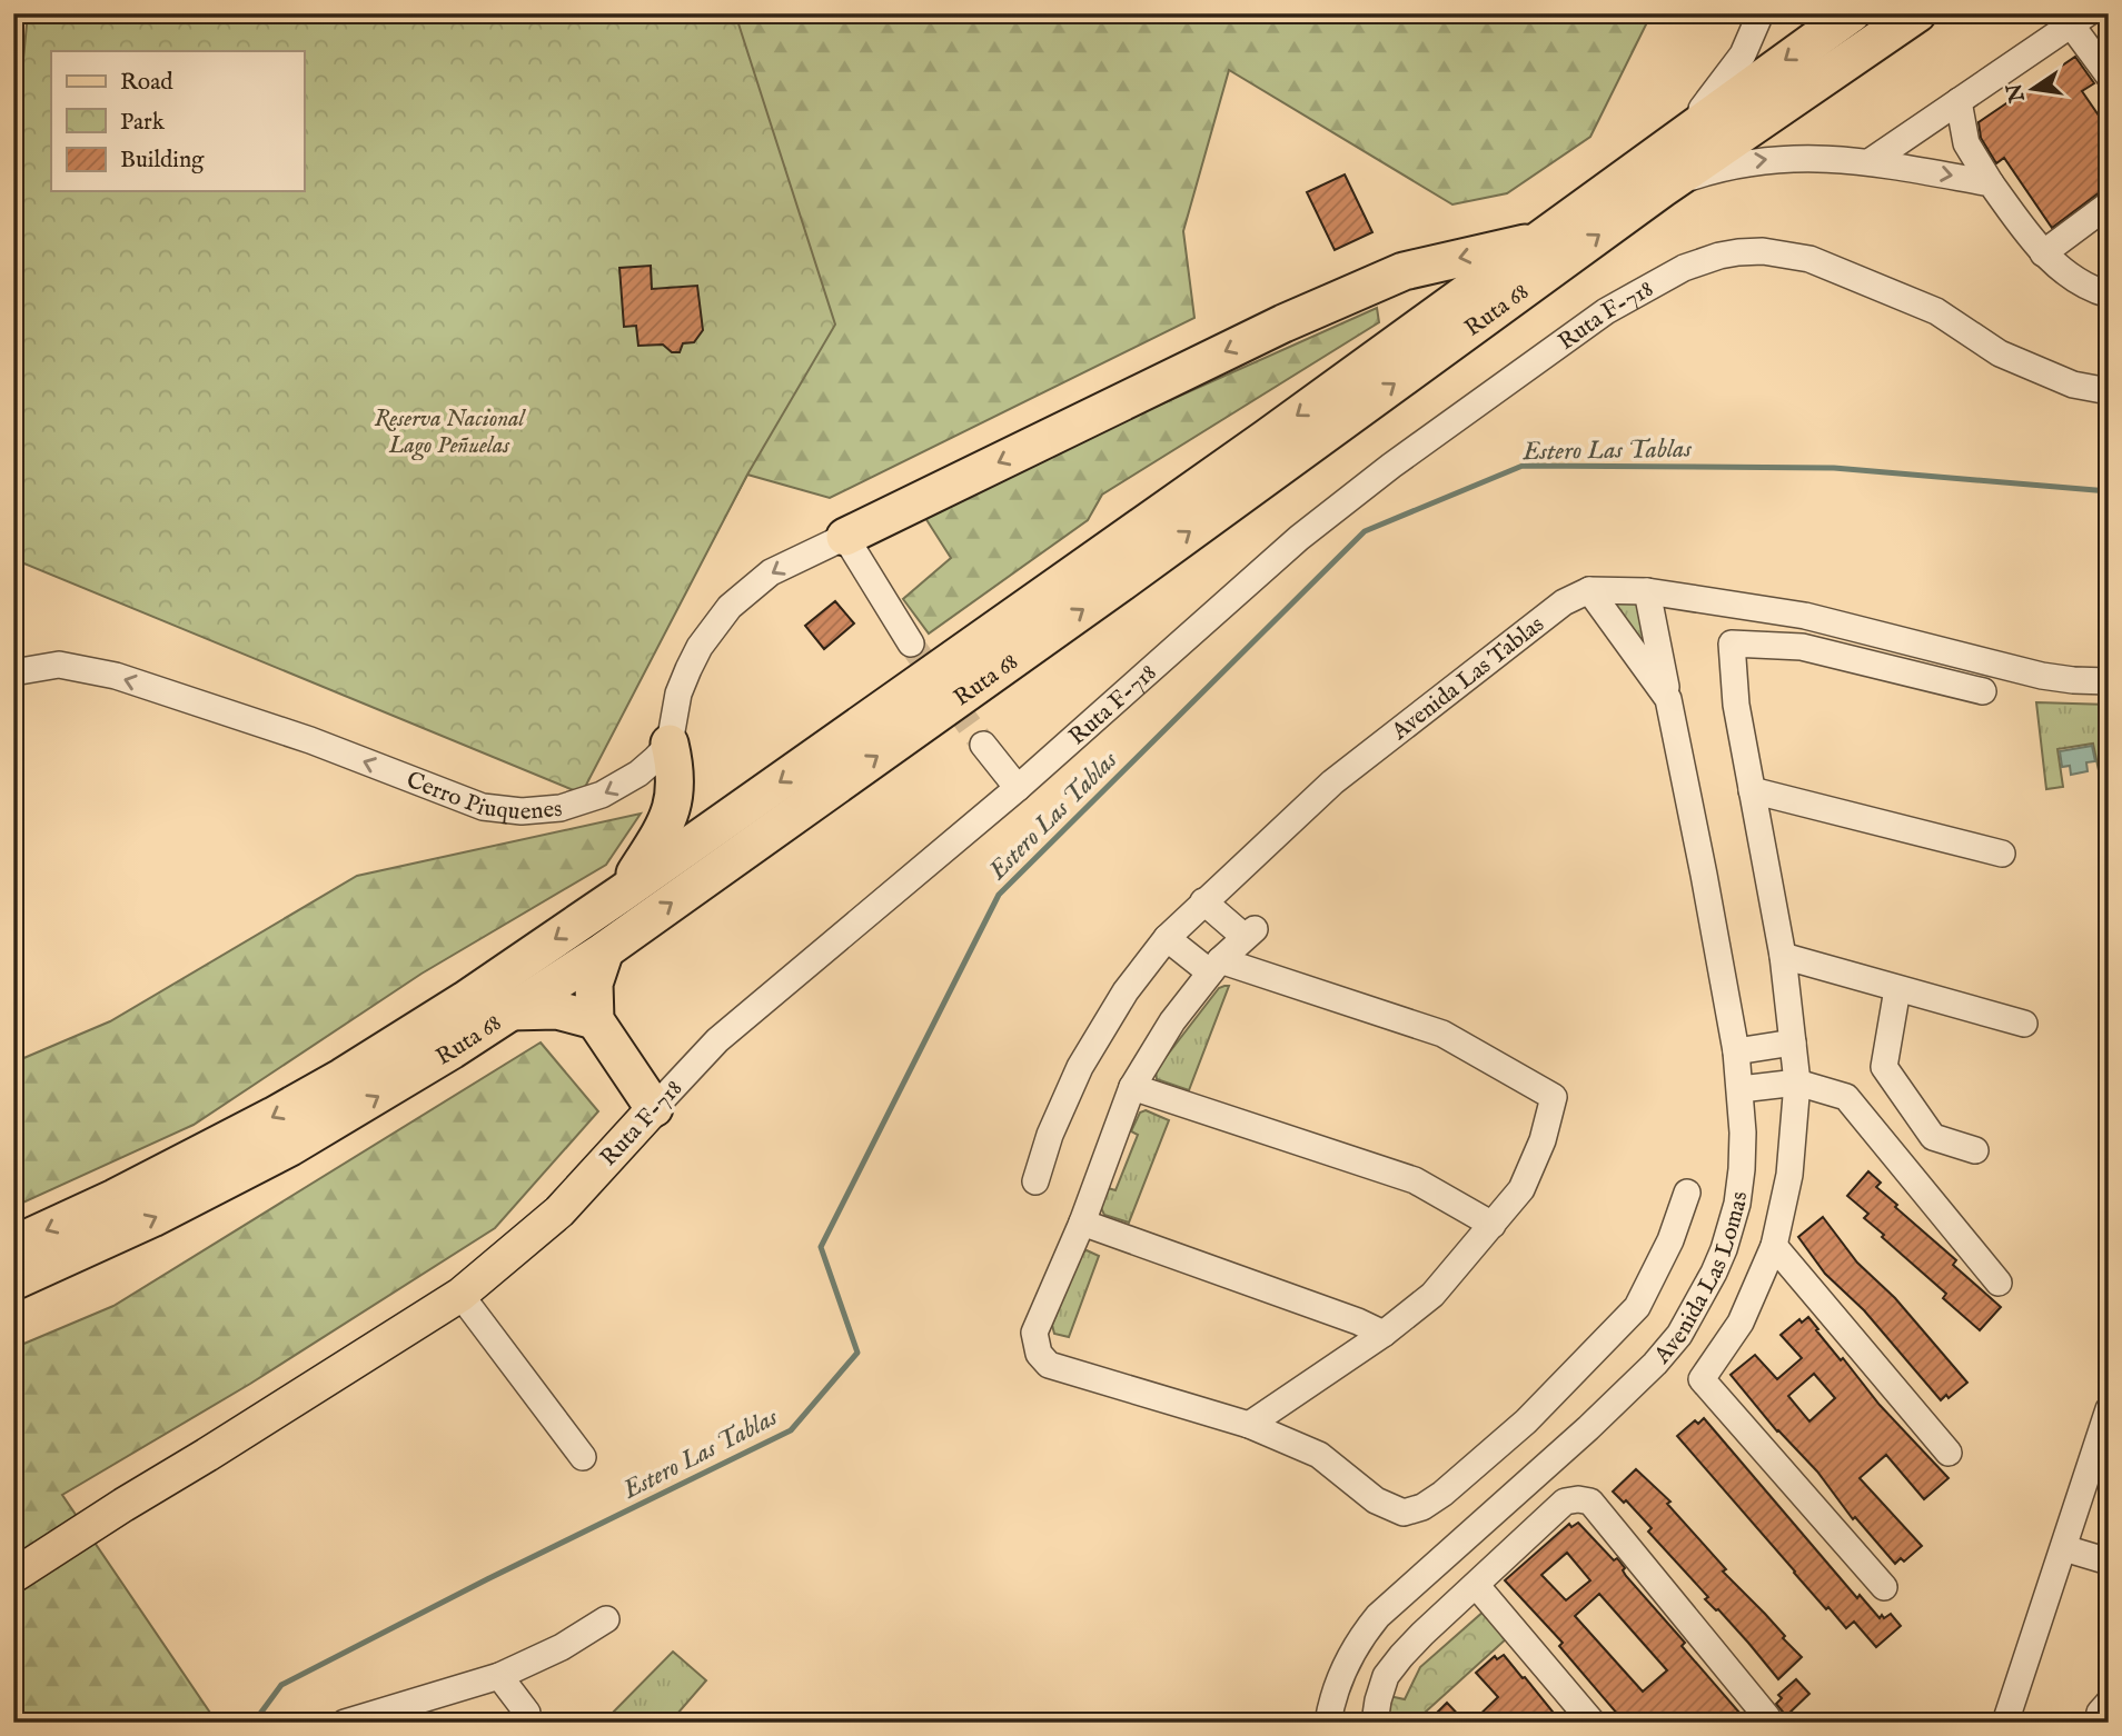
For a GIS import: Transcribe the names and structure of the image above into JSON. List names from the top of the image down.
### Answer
{
  "streets": {
    "highway": ["Ruta 68"],
    "main road": ["Ruta F-718"],
    "street": ["Avenida Las Tablas", "Cerro Piuquenes", "Avenida Las Lomas"]
  },
  "crossings": [
    ["Avenida Las Tablas", "Avenida Las Lomas"]
  ],
  "one_way": ["Cerro Piuquenes"],
  "water": ["Estero Las Tablas"],
  "parks": ["Reserva Nacional Lago Peñuelas"],
  "legend": ["Road", "Park", "Building"],
  "north": "left"
}
